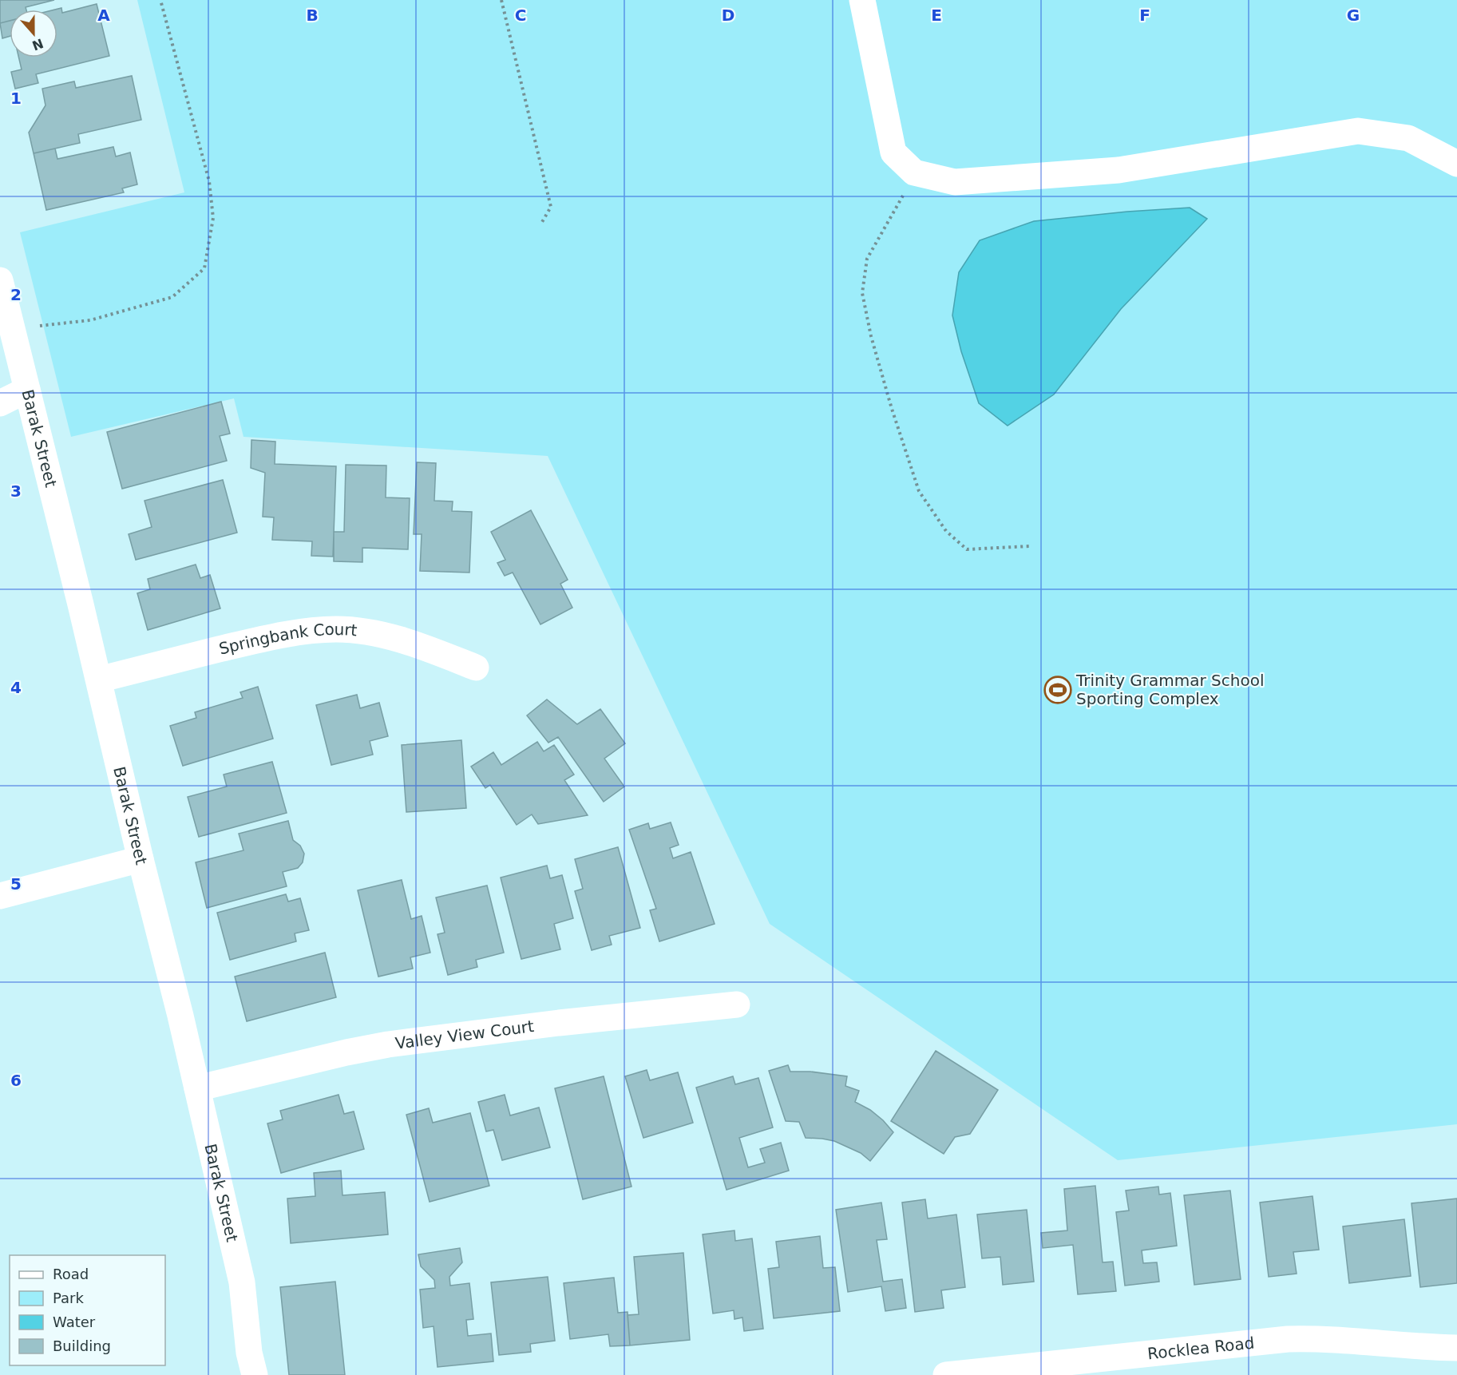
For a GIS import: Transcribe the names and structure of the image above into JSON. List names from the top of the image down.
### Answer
{
  "streets": {
    "street": [
      "Barak Street",
      "Springbank Court",
      "Valley View Court",
      "Rocklea Road"
    ]
  },
  "crossings": [
    ["Barak Street", "Springbank Court"],
    ["Barak Street", "Valley View Court"]
  ],
  "places": {
    "sports": ["Trinity Grammar School Sporting Complex"]
  },
  "legend": [
    "Road",
    "Park",
    "Water",
    "Building"
  ],
  "north": "bottom",
  "grid": {
    "columns": [
      "A",
      "B",
      "C",
      "D",
      "E",
      "F",
      "G"
    ],
    "rows": [
      "1",
      "2",
      "3",
      "4",
      "5",
      "6"
    ]
  }
}
